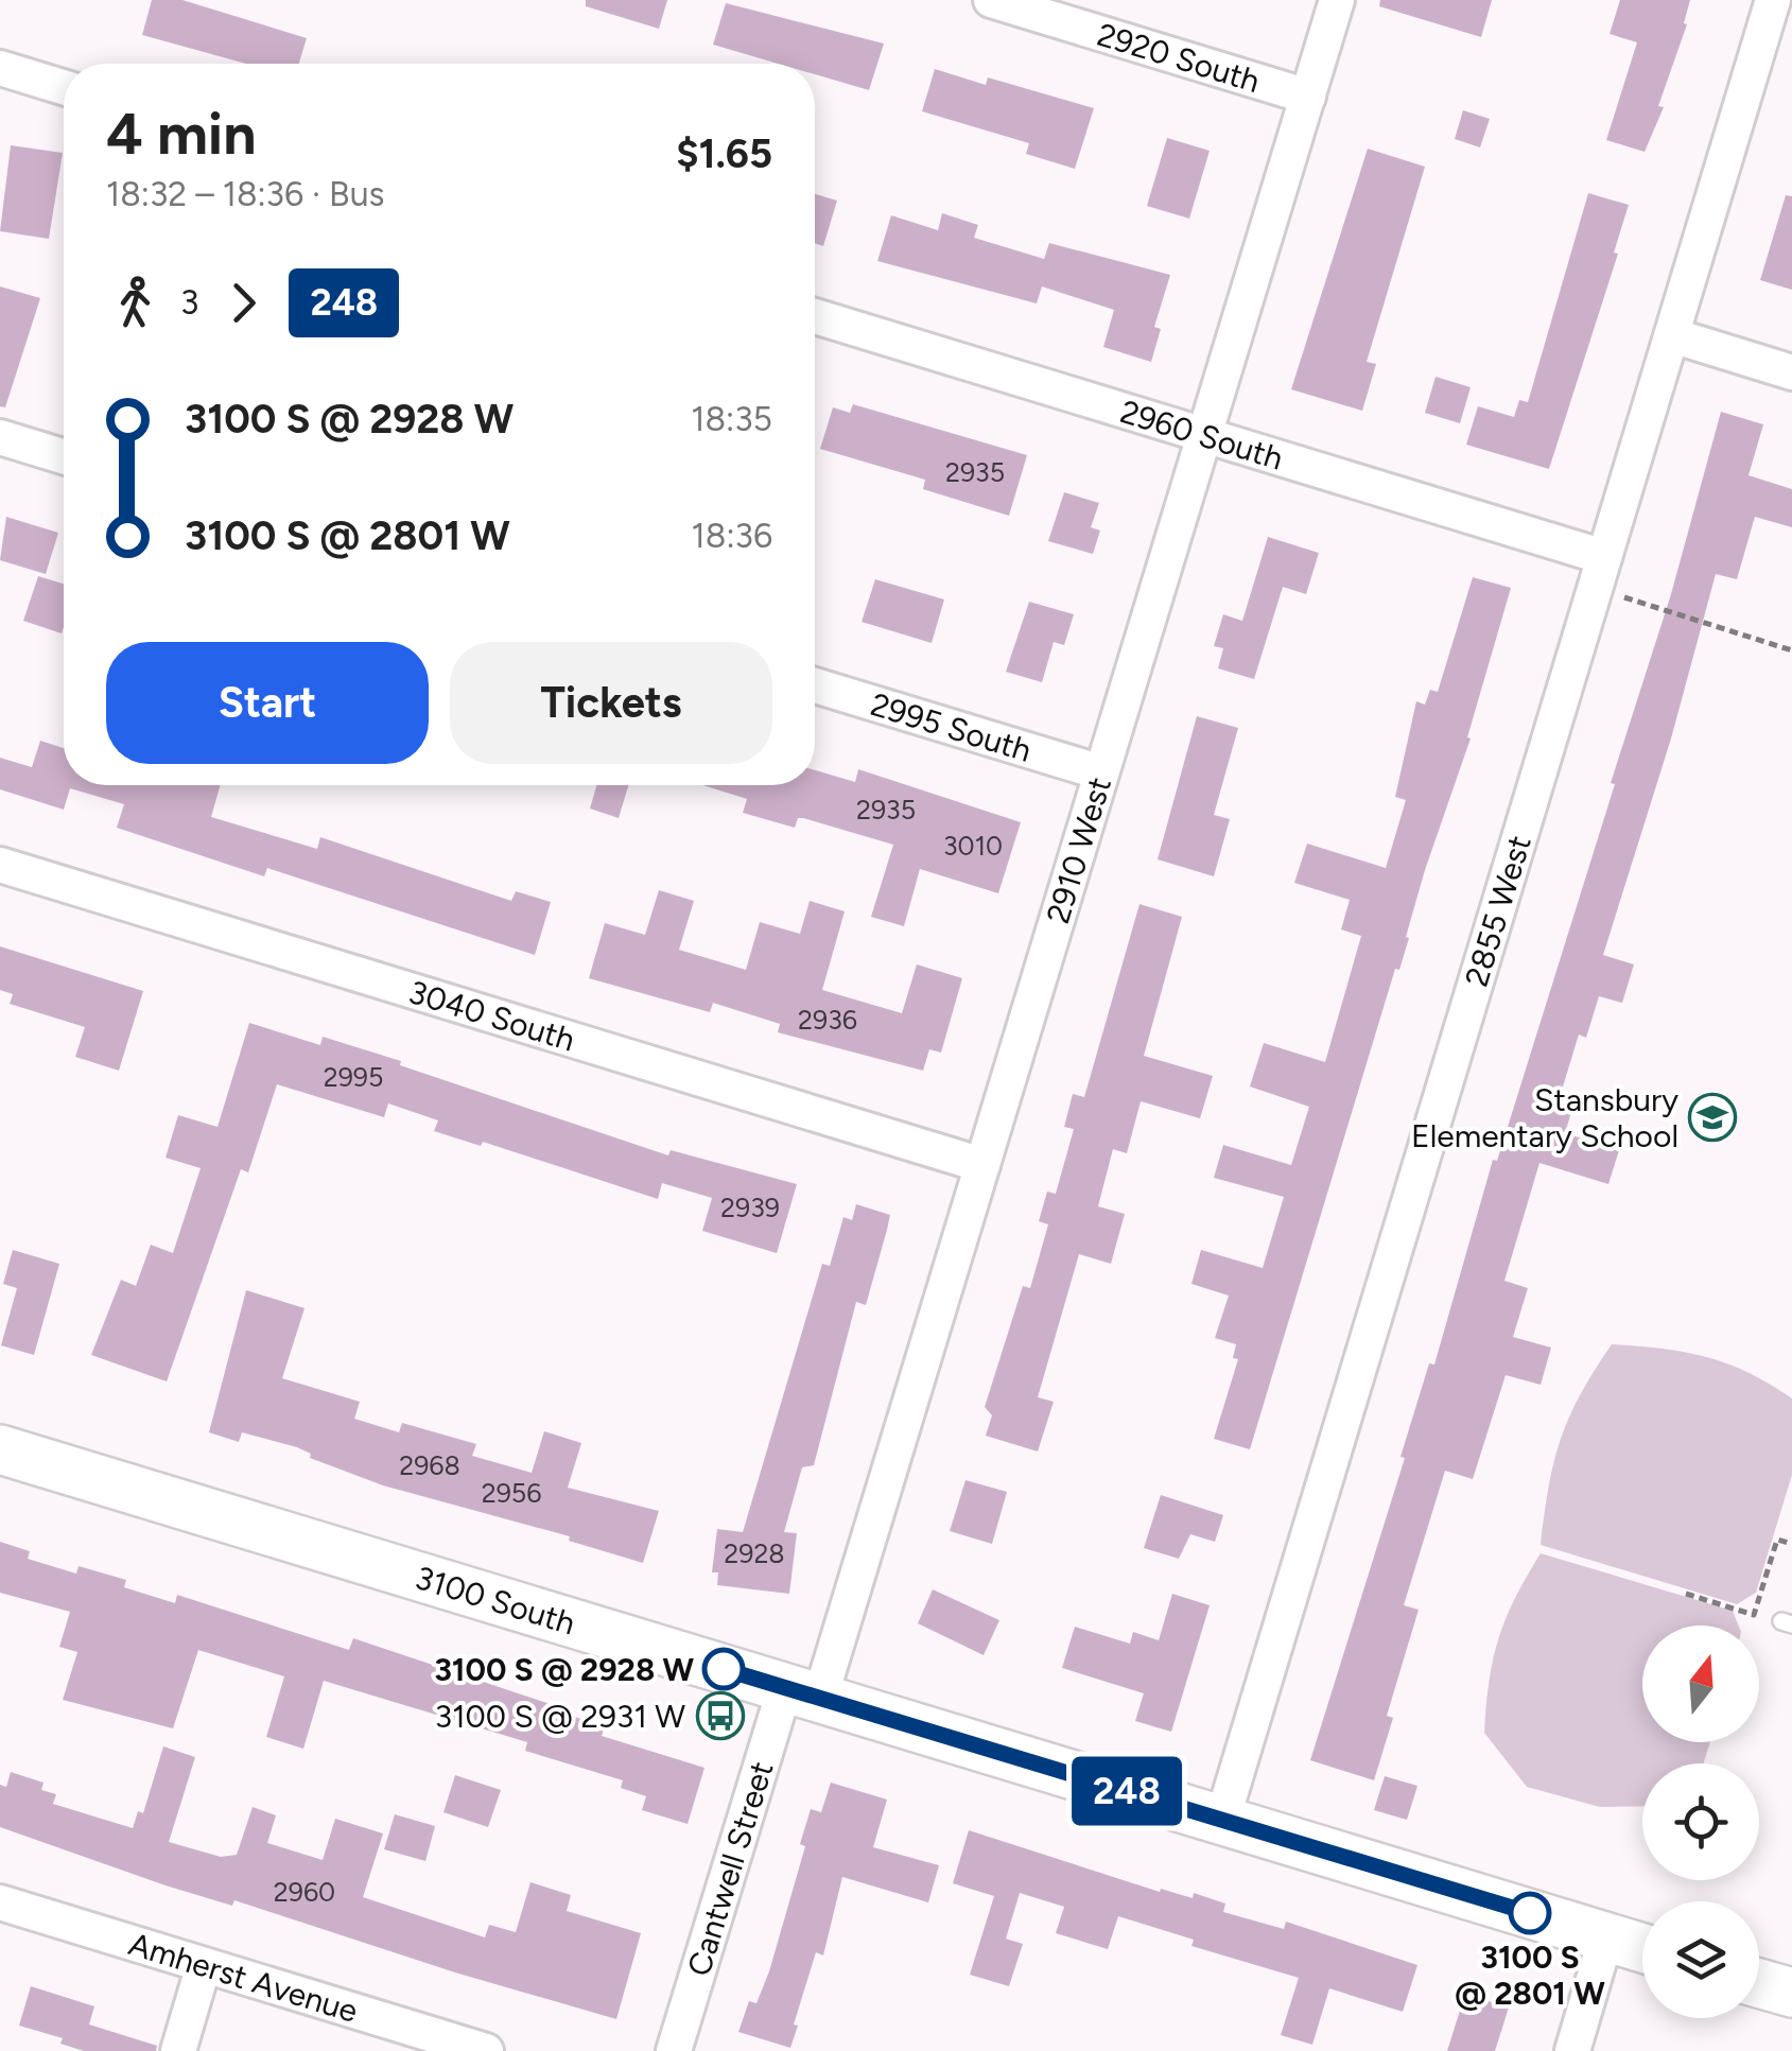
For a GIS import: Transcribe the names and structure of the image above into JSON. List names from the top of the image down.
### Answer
{
  "streets": {
    "main road": ["3100 South"],
    "street": [
      "2920 South",
      "2960 South",
      "2995 South",
      "2910 West",
      "2855 West",
      "3040 South",
      "Cantwell Street",
      "Amherst Avenue"
    ]
  },
  "crossings": [
    ["2920 South", "2910 West"],
    ["2960 South", "2910 West"],
    ["2960 South", "2855 West"],
    ["2995 South", "2910 West"],
    ["2910 West", "3040 South"],
    ["2910 West", "3100 South"],
    ["2910 West", "Cantwell Street"],
    ["2855 West", "3100 South"],
    ["3100 South", "Cantwell Street"]
  ],
  "places": {
    "school or university": ["Stansbury Elementary School"],
    "other": ["3100 S @ 2928 W", "3100 S @ 2801 W"],
    "bus stop": ["3100 S @ 2931 W"]
  },
  "lines": ["bus line 248"],
  "house_numbers": [
    "2935",
    "2935",
    "3010",
    "2936",
    "2995",
    "2939",
    "2968",
    "2956",
    "2928",
    "2960"
  ],
  "north": "top",
  "page": {
    "on_map": "248",
    "heading": ["4 min", "18:32 – 18:36 · Bus", "$1.65"],
    "legs": ["3", "248"],
    "list": [
      {
        "name": "3100 S @ 2928 W",
        "value": "18:35"
      },
      {
        "name": "3100 S @ 2801 W",
        "value": "18:36"
      }
    ],
    "buttons": ["Start", "Tickets"]
  }
}
